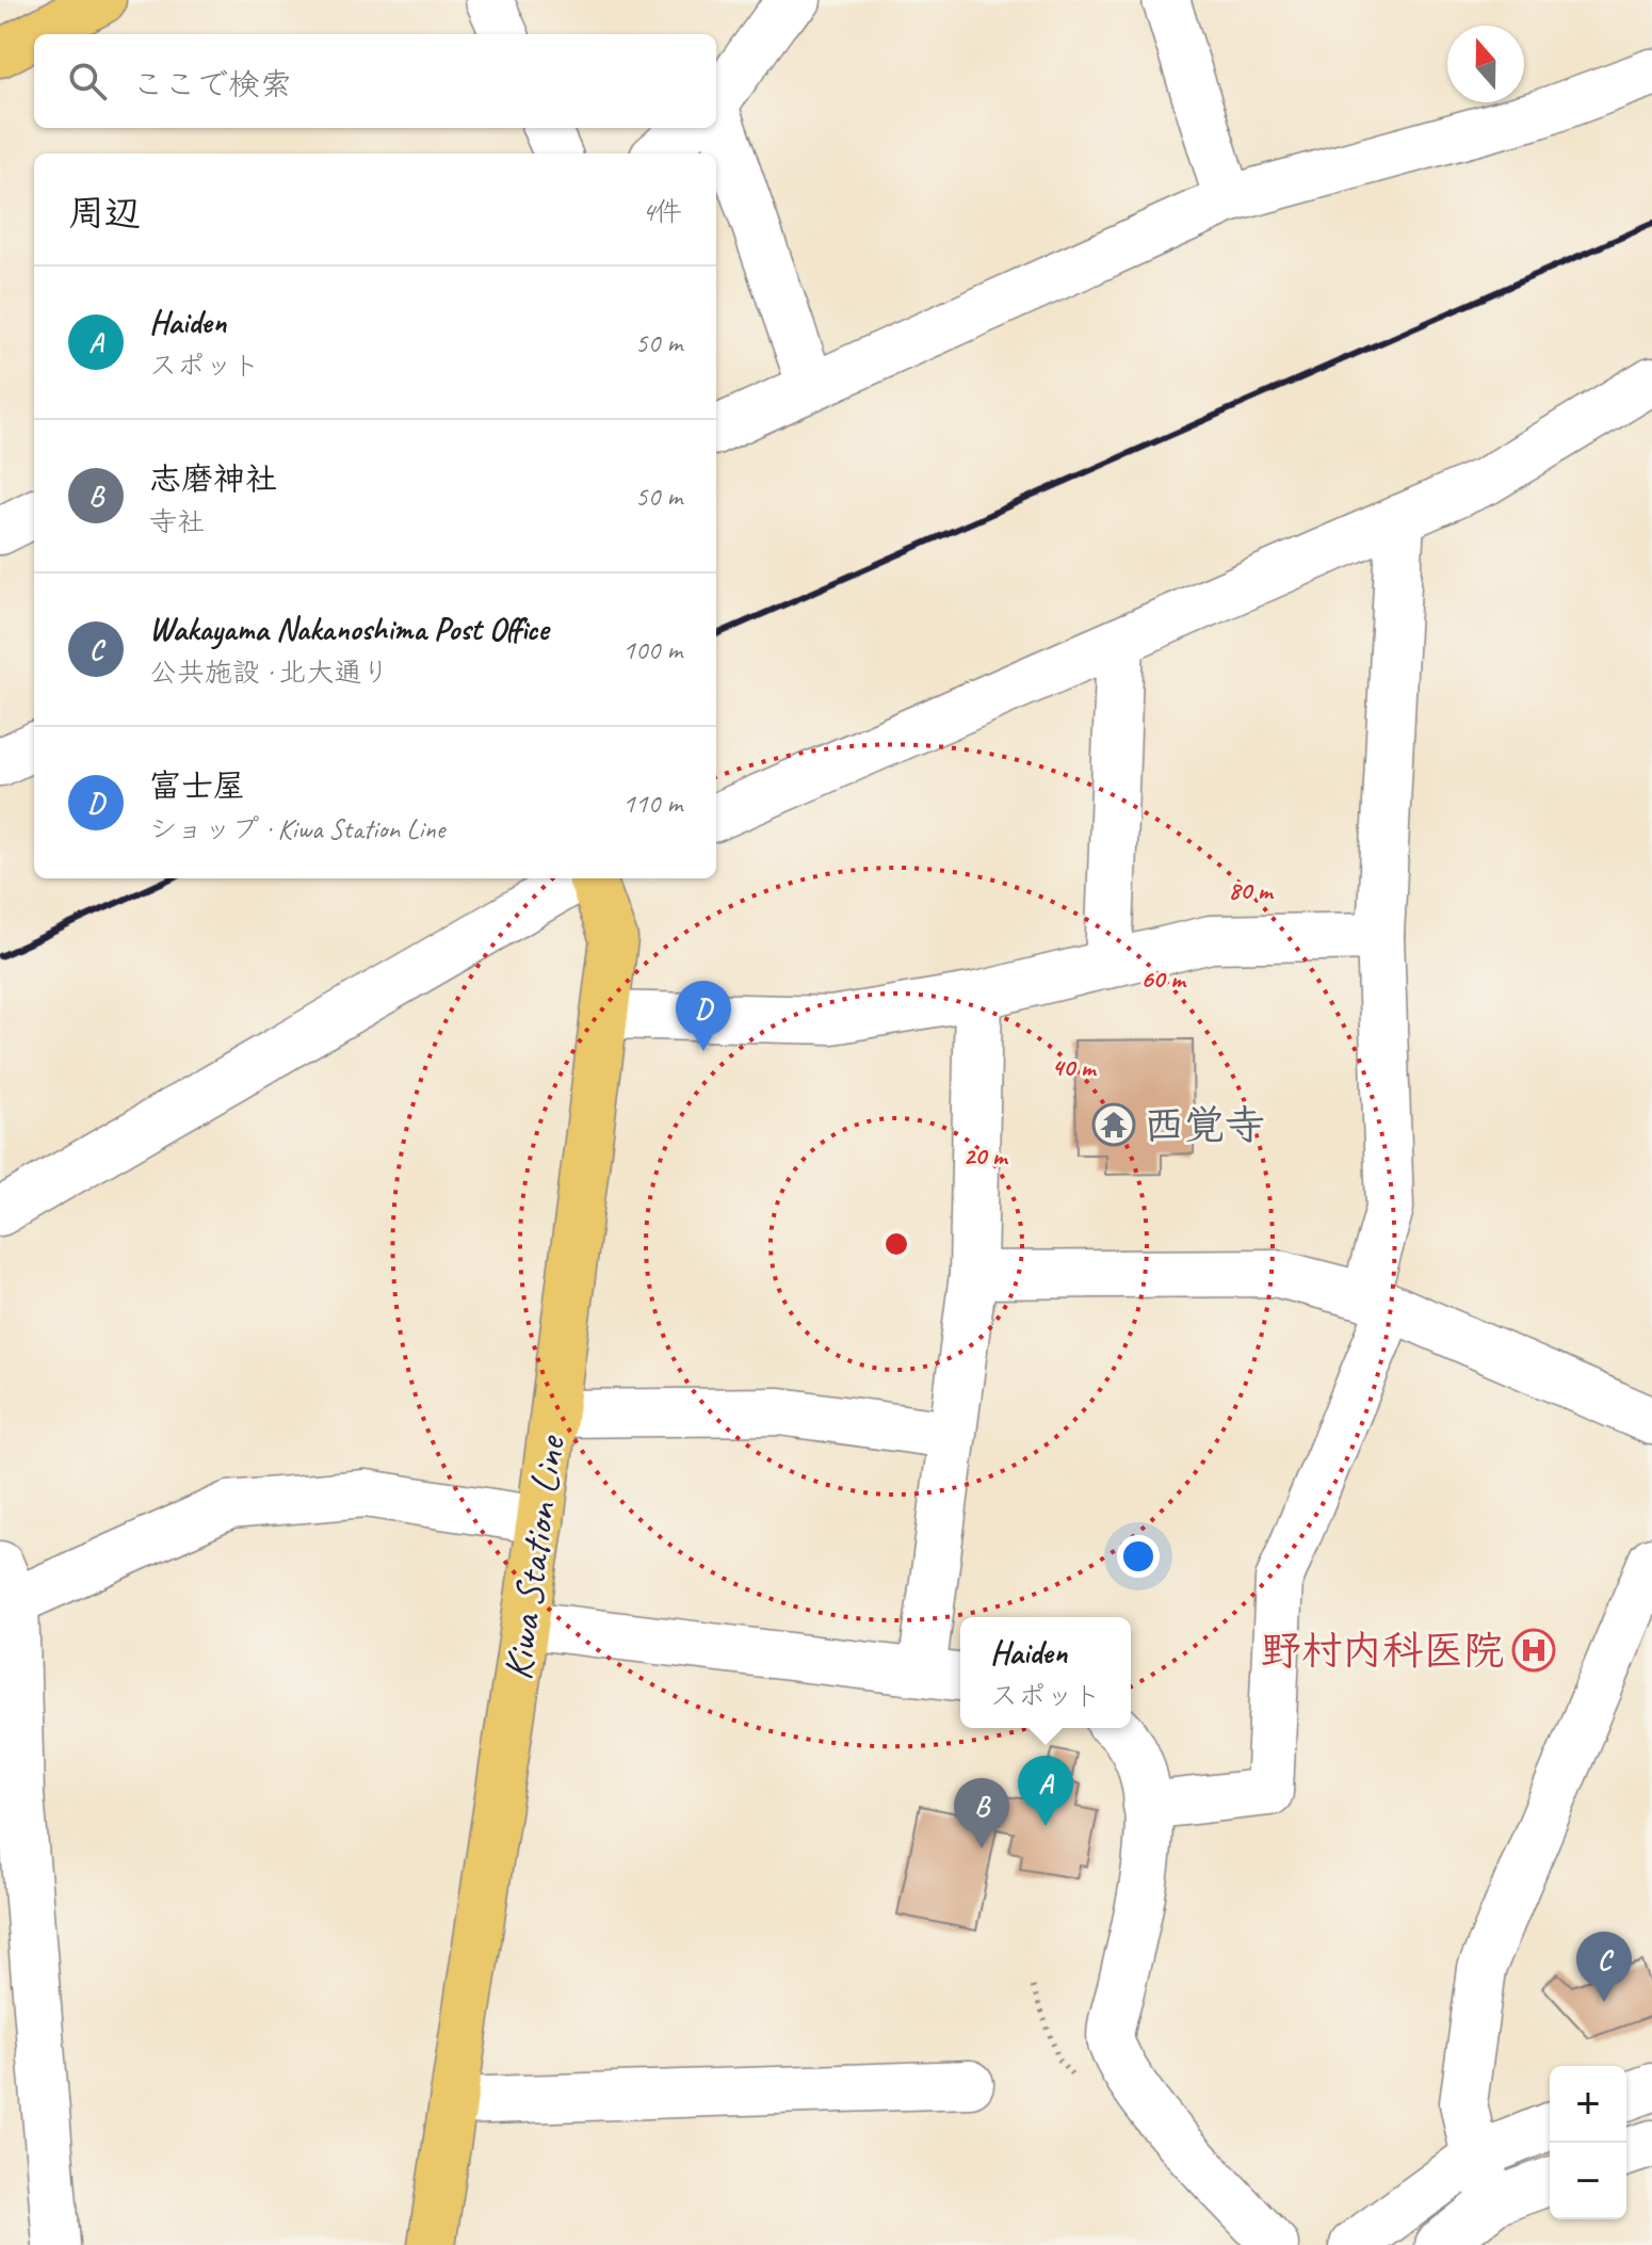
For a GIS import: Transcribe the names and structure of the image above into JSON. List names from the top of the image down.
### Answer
{
  "streets": {
    "main road": ["Kiwa Station Line"]
  },
  "places": {
    "temple": ["西覚寺"],
    "hospital": ["野村内科医院"]
  },
  "north": "top",
  "page": {
    "search": "ここで検索",
    "heading": ["周辺", "4件"],
    "list": [
      {
        "mark": "A",
        "name": "Haiden",
        "note": "スポット",
        "value": "50 m"
      },
      {
        "mark": "B",
        "name": "志磨神社",
        "note": "寺社",
        "value": "50 m"
      },
      {
        "mark": "C",
        "name": "Wakayama Nakanoshima Post Office",
        "note": "公共施設 · 北大通り",
        "value": "100 m"
      },
      {
        "mark": "D",
        "name": "富士屋",
        "note": "ショップ · Kiwa Station Line",
        "value": "110 m"
      }
    ],
    "pins": [
      "D",
      "A",
      "B",
      "C"
    ],
    "popup": ["Haiden", "スポット"],
    "map_buttons": ["+", "−"]
  },
  "rings": [
    "80 m",
    "60 m",
    "40 m",
    "20 m"
  ]
}
